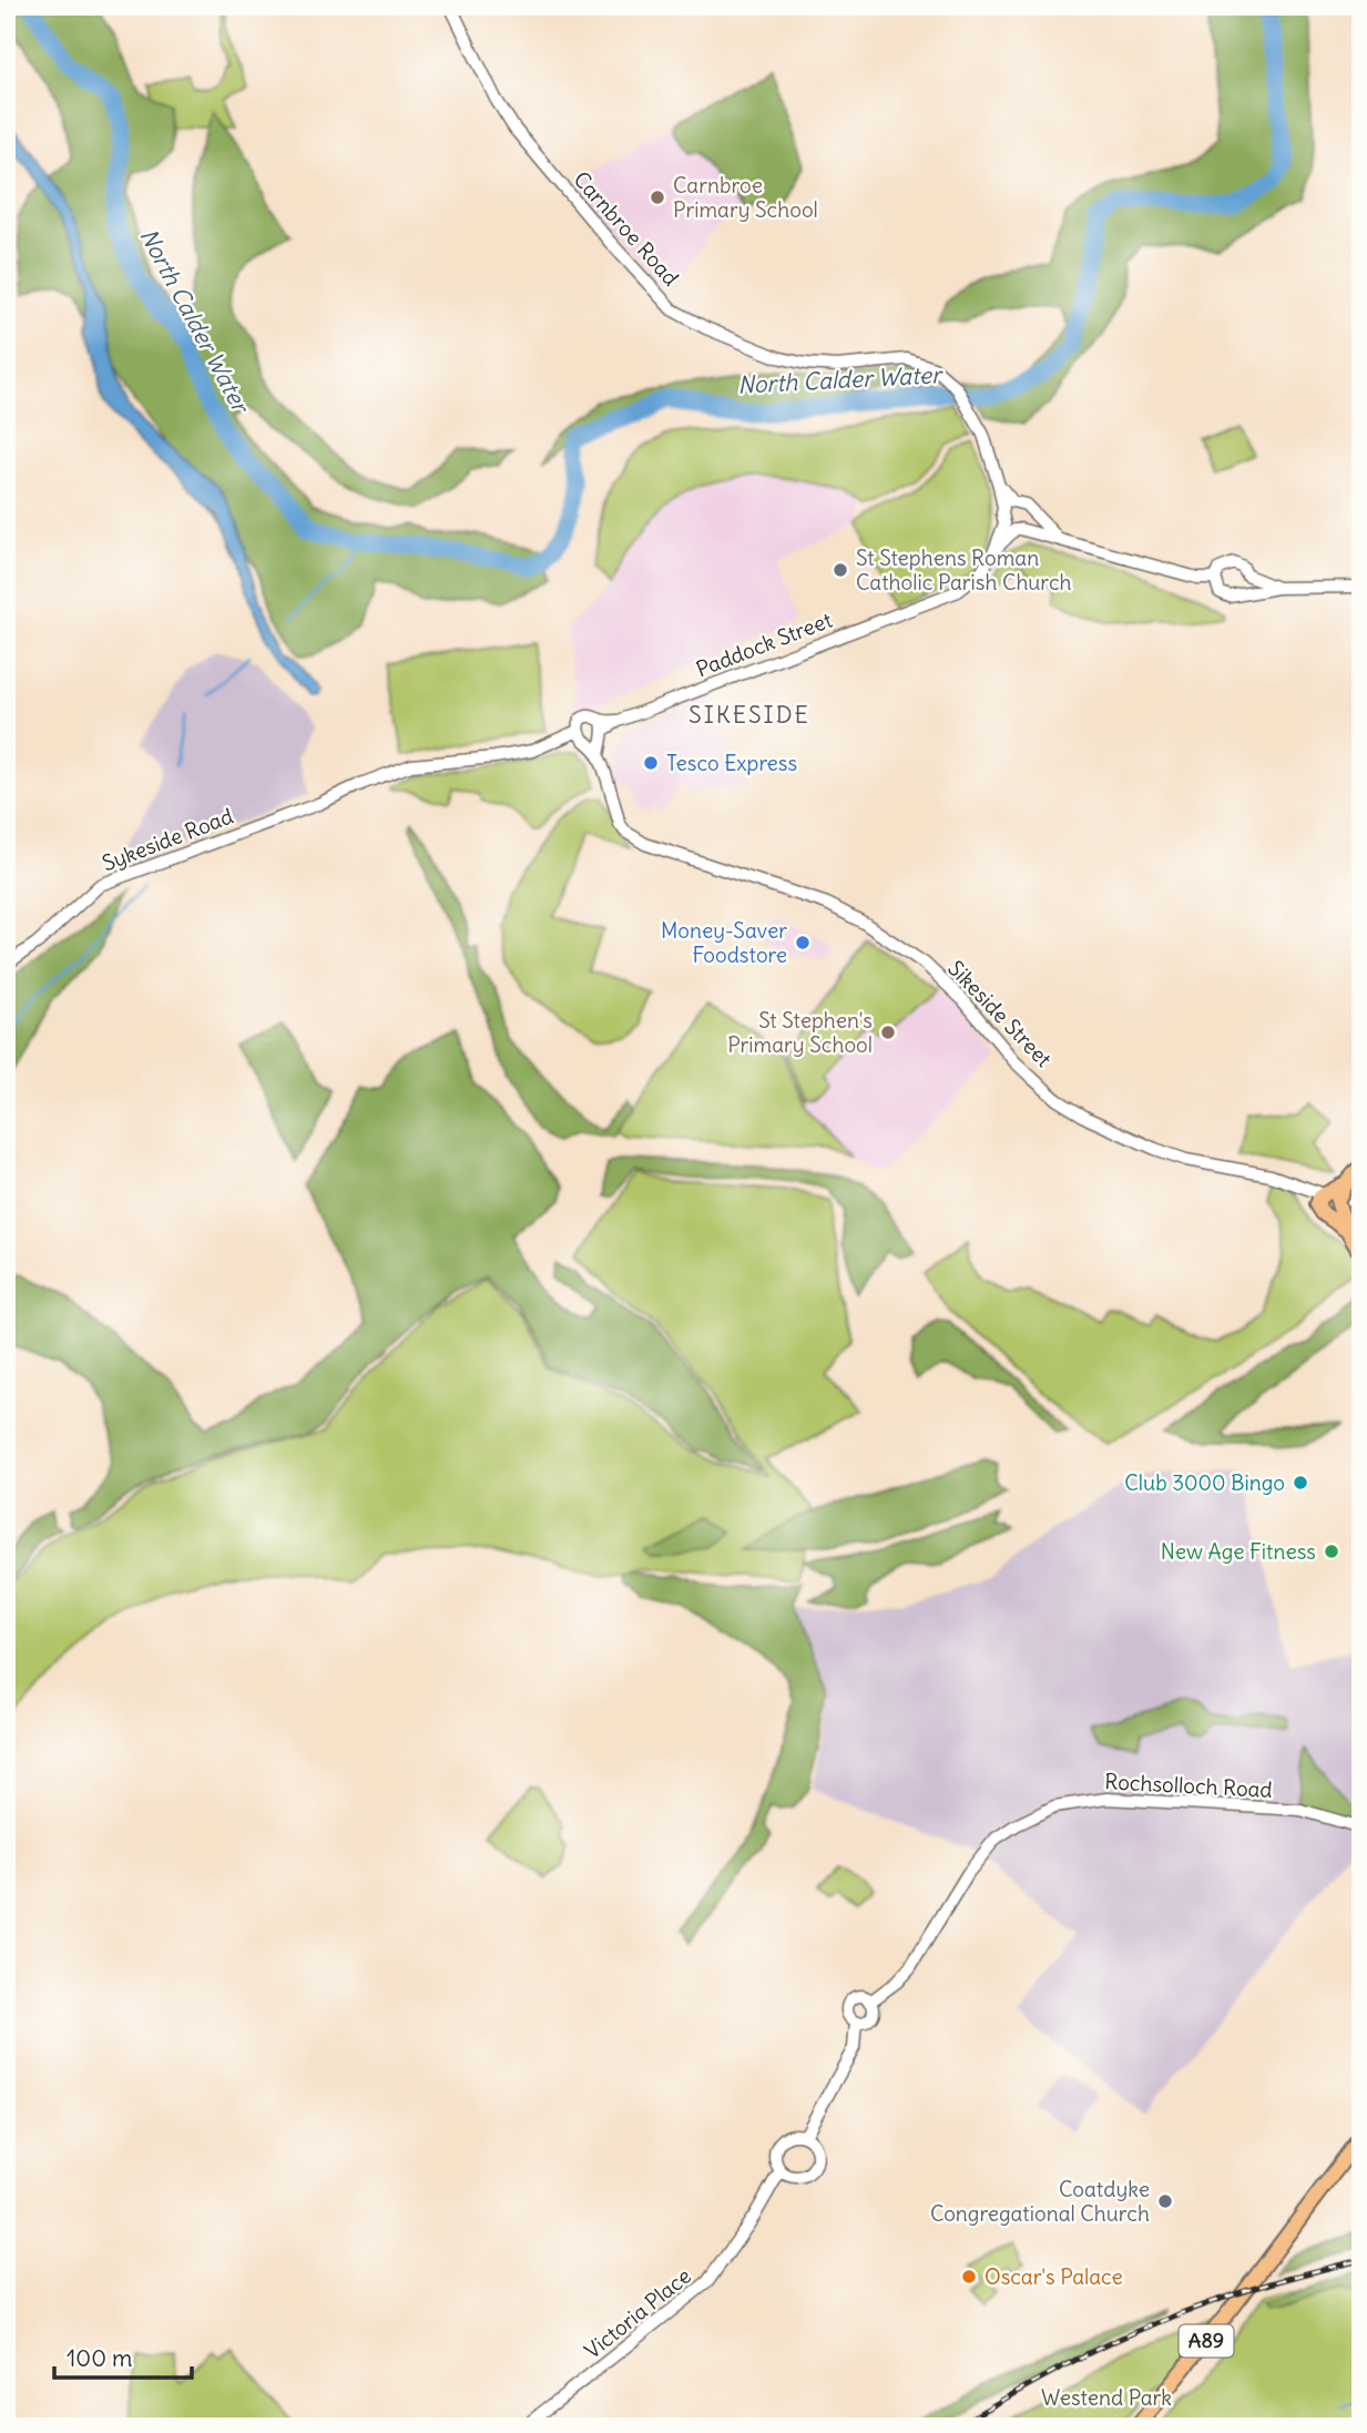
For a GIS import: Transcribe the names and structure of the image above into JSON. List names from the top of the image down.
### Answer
{
  "streets": {
    "main road": ["A89"],
    "street": [
      "Carnbroe Road",
      "Paddock Street",
      "Sykeside Road",
      "Sikeside Street",
      "Rochsolloch Road",
      "Victoria Place"
    ]
  },
  "crossings": [
    ["Carnbroe Road", "Paddock Street"],
    ["Paddock Street", "Sykeside Road"],
    ["Paddock Street", "Sikeside Street"],
    ["Sykeside Road", "Sikeside Street"]
  ],
  "districts": ["SIKESIDE"],
  "water": ["North Calder Water"],
  "parks": ["Westend Park"],
  "places": [
    "Carnbroe Primary School",
    "St Stephens Roman Catholic Parish Church",
    "Tesco Express",
    "Money-Saver Foodstore",
    "St Stephen's Primary School",
    "Club 3000 Bingo",
    "New Age Fitness",
    "Coatdyke Congregational Church",
    "Oscar's Palace"
  ],
  "scale_bar": "100 m"
}
